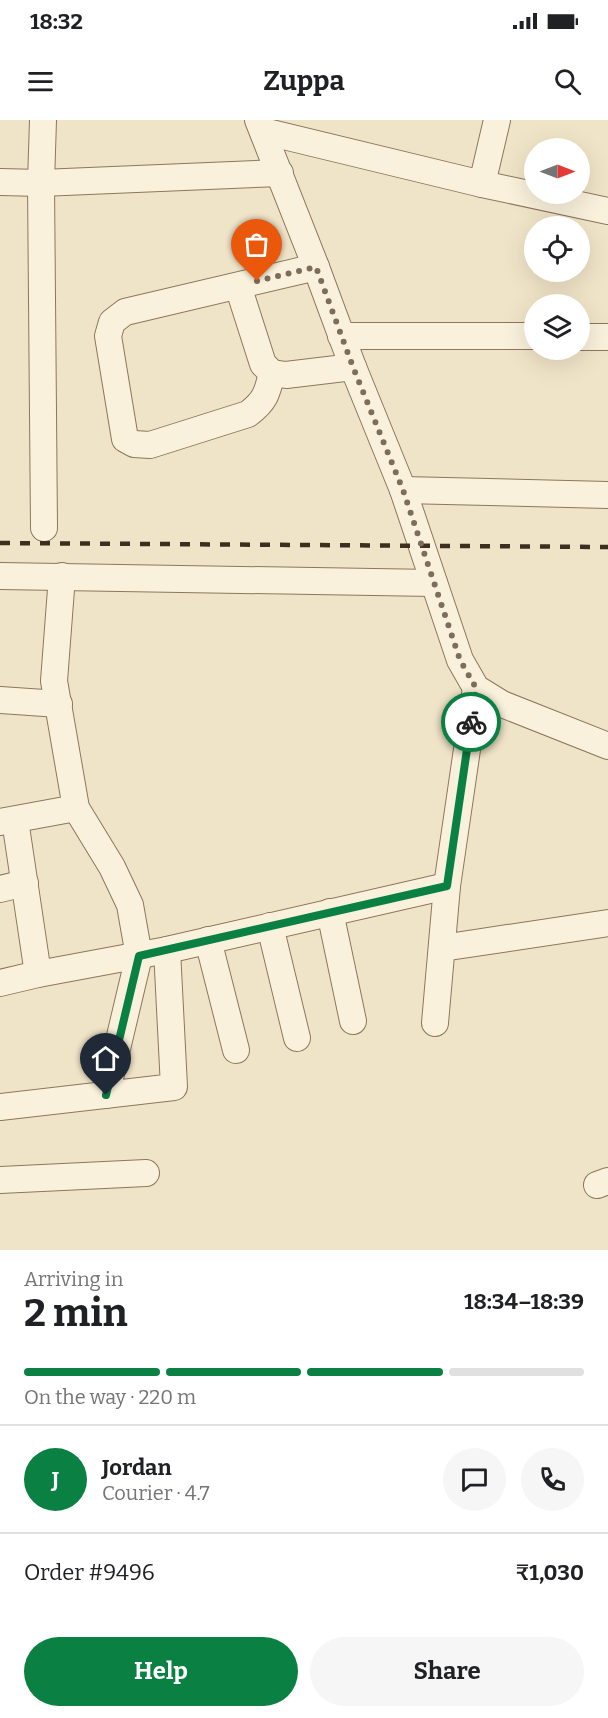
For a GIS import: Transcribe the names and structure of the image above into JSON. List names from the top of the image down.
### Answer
{
  "north": "right",
  "page": {
    "status": "18:32",
    "header": "Zuppa",
    "heading": ["2 min", "Arriving in", "18:34–18:39"],
    "panel": [
      "Jordan",
      "Courier · 4.7",
      "Order #9496",
      "₹1,030"
    ],
    "bar": "On the way · 220 m",
    "round": "J",
    "buttons": ["Help", "Share"]
  }
}
